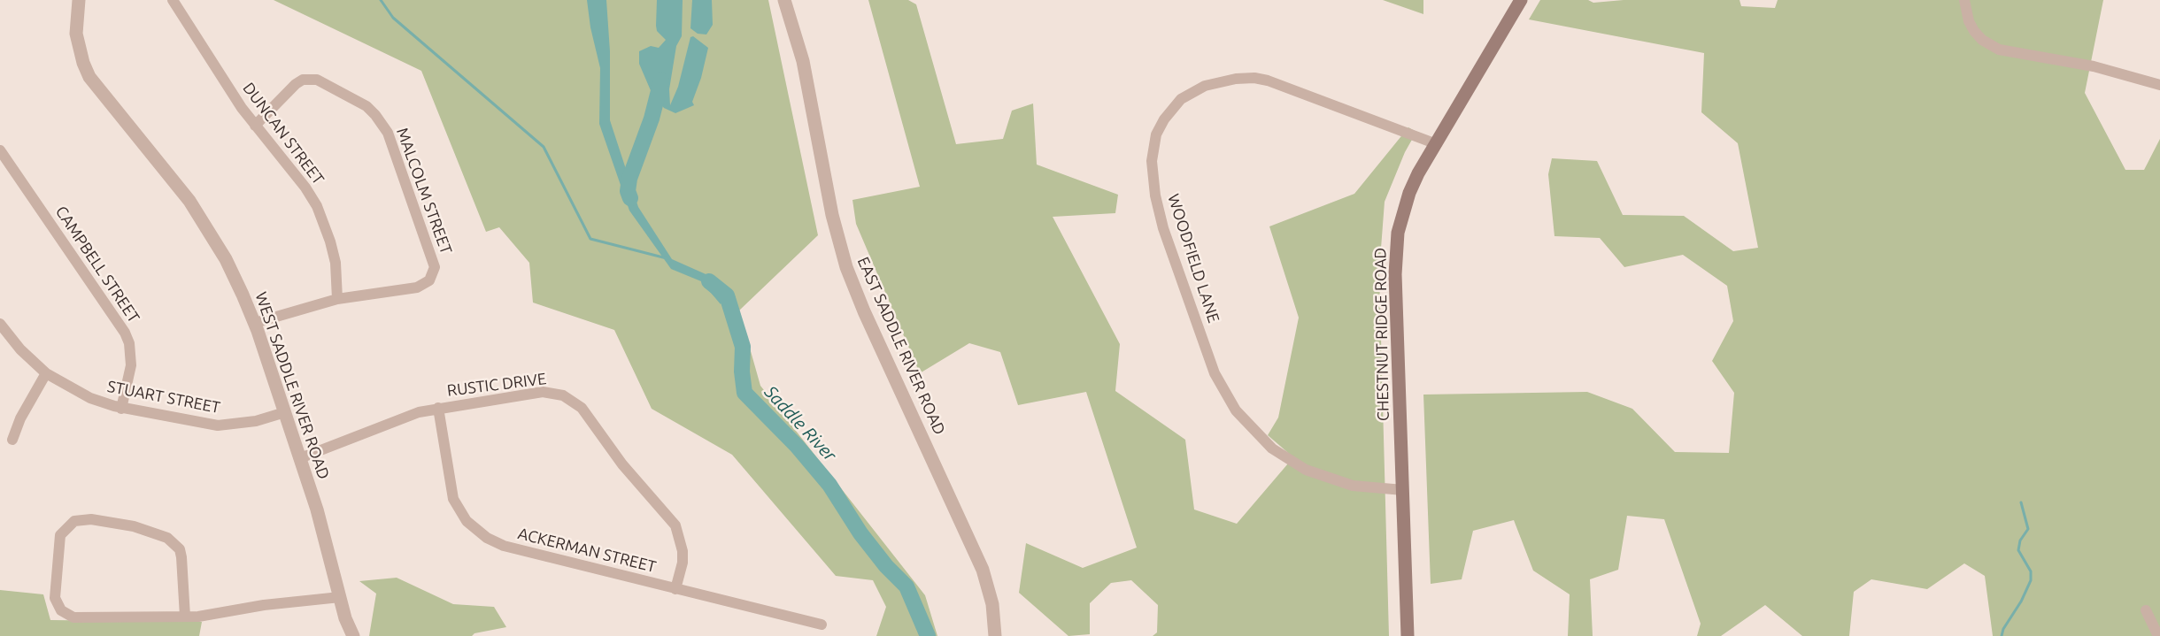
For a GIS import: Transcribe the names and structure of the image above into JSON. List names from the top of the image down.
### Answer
{
  "streets": {
    "main road": ["CHESTNUT RIDGE ROAD"],
    "street": [
      "DUNCAN STREET",
      "MALCOLM STREET",
      "WOODFIELD LANE",
      "CAMPBELL STREET",
      "EAST SADDLE RIVER ROAD",
      "RUSTIC DRIVE",
      "WEST SADDLE RIVER ROAD",
      "STUART STREET",
      "ACKERMAN STREET"
    ]
  },
  "crossings": [
    ["DUNCAN STREET", "MALCOLM STREET"],
    ["MALCOLM STREET", "WEST SADDLE RIVER ROAD"],
    ["WOODFIELD LANE", "CHESTNUT RIDGE ROAD"],
    ["CAMPBELL STREET", "STUART STREET"],
    ["RUSTIC DRIVE", "WEST SADDLE RIVER ROAD"],
    ["RUSTIC DRIVE", "ACKERMAN STREET"],
    ["WEST SADDLE RIVER ROAD", "STUART STREET"]
  ],
  "water": ["Saddle River"]
}
